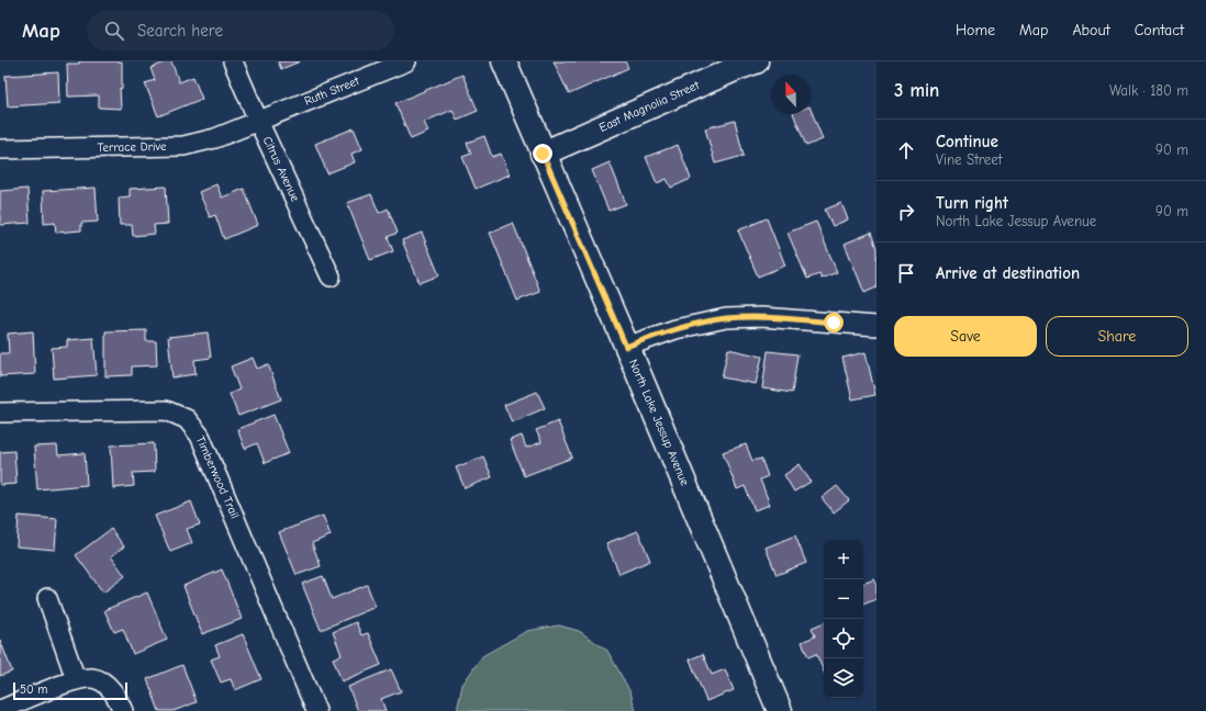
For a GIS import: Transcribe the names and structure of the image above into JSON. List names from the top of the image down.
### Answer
{
  "streets": {
    "street": [
      "Ruth Street",
      "East Magnolia Street",
      "Terrace Drive",
      "Citrus Avenue",
      "North Lake Jessup Avenue",
      "Timberwood Trail"
    ]
  },
  "crossings": [
    ["Ruth Street", "Terrace Drive"],
    ["Ruth Street", "Citrus Avenue"],
    ["East Magnolia Street", "North Lake Jessup Avenue"],
    ["Terrace Drive", "Citrus Avenue"]
  ],
  "scale_bar": "50 m",
  "north": "top",
  "page": {
    "header": "Map",
    "search": "Search here",
    "nav": [
      "Home",
      "Map",
      "About",
      "Contact"
    ],
    "heading": ["3 min", "Walk · 180 m"],
    "list": [
      ["Continue", "Vine Street", "90 m"],
      ["Turn right", "North Lake Jessup Avenue", "90 m"],
      "Arrive at destination"
    ],
    "buttons": ["Save", "Share"],
    "map_buttons": ["+", "−"],
    "scale": "50 m"
  }
}
